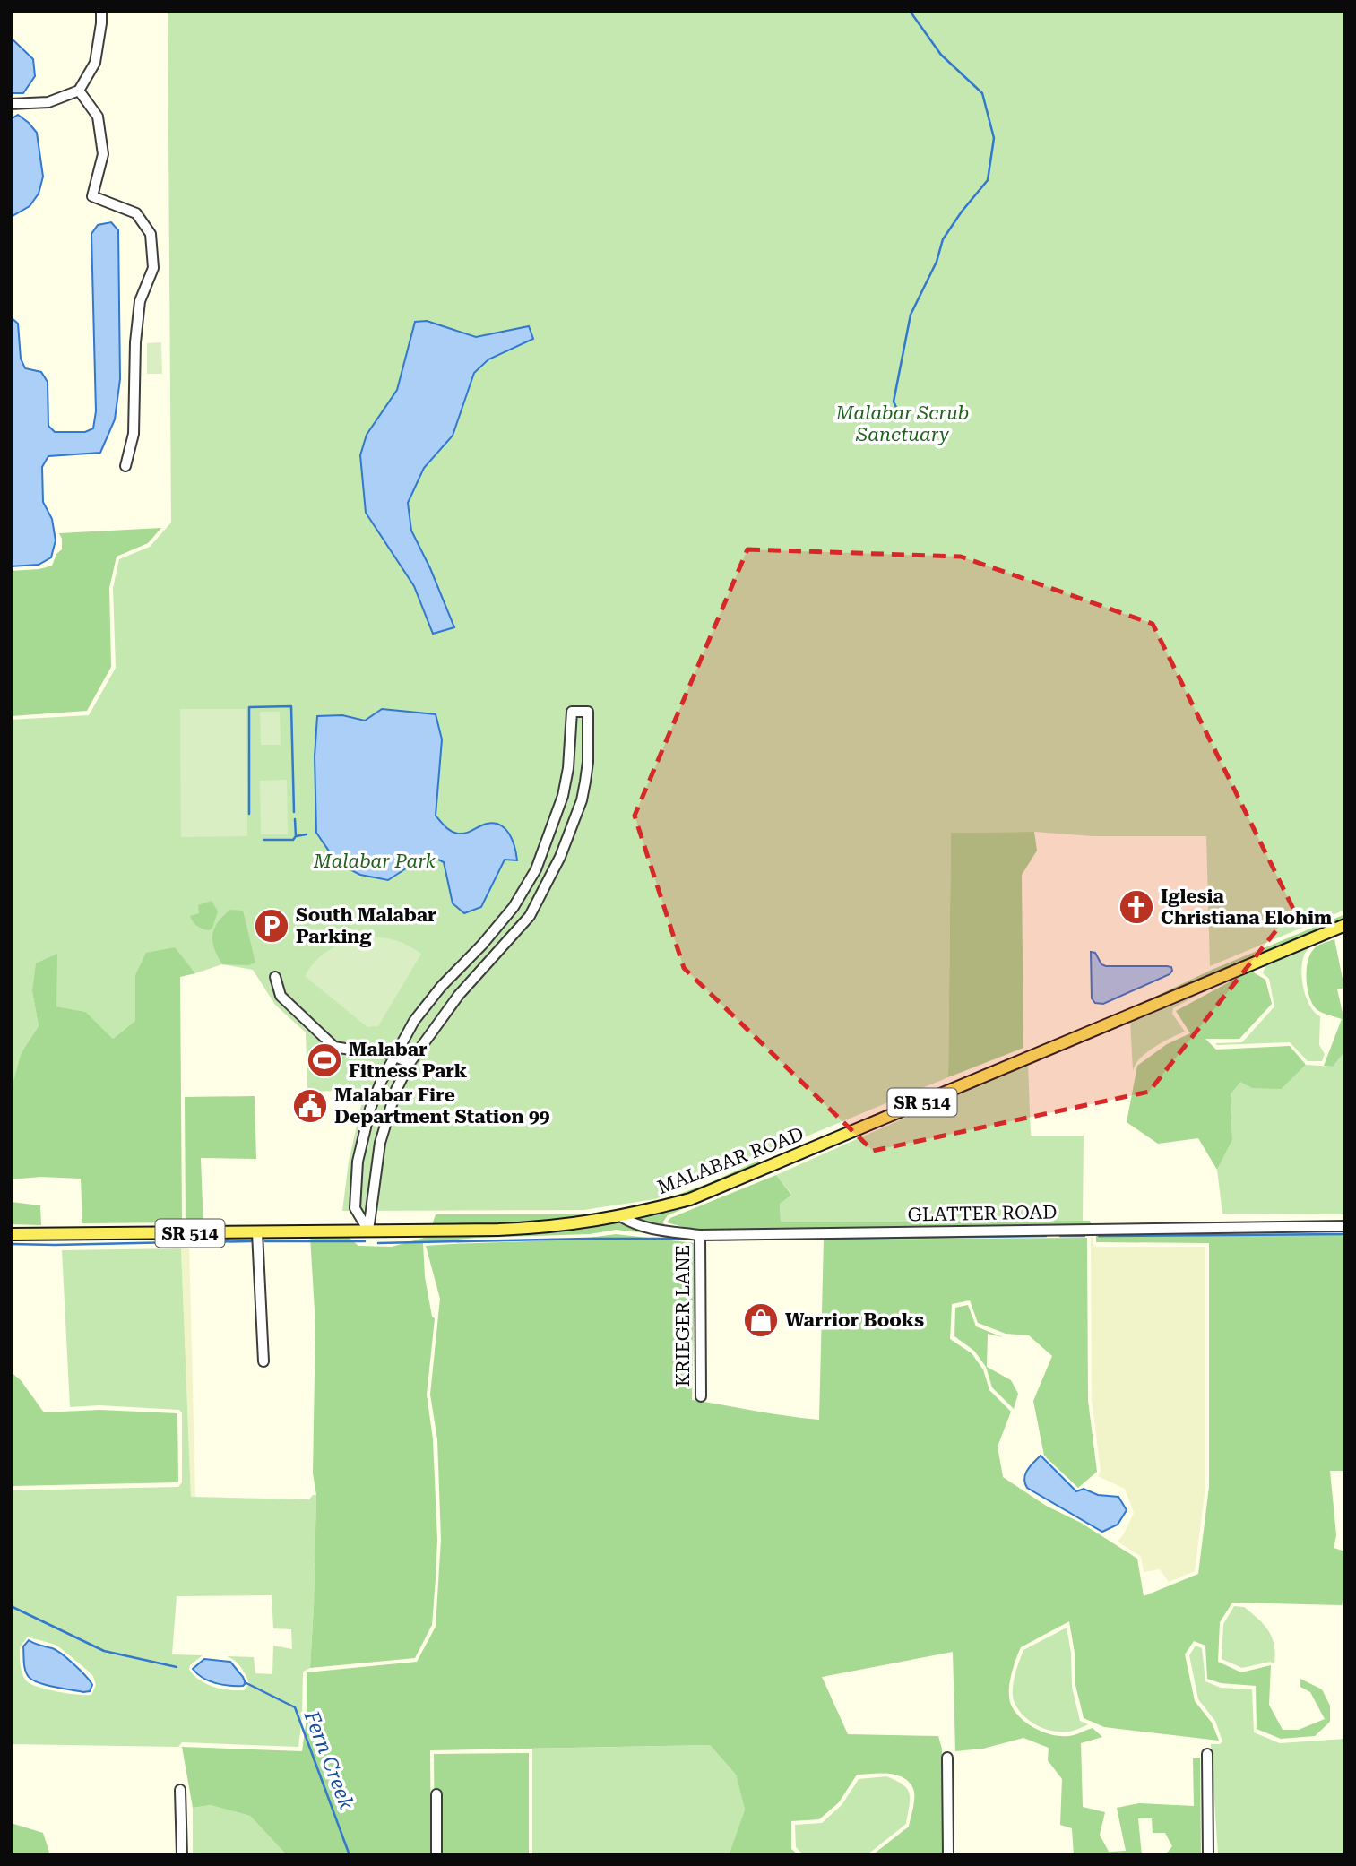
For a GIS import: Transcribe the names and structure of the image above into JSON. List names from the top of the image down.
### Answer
{
  "streets": {
    "main road": ["SR 514", "MALABAR ROAD"],
    "street": ["GLATTER ROAD", "KRIEGER LANE"]
  },
  "crossings": [
    ["MALABAR ROAD", "GLATTER ROAD"],
    ["GLATTER ROAD", "KRIEGER LANE"]
  ],
  "water": ["Fern Creek"],
  "parks": ["Malabar Scrub Sanctuary", "Malabar Park"],
  "places": {
    "church": ["Iglesia Christiana Elohim"],
    "parking": ["South Malabar Parking"],
    "sports": ["Malabar Fitness Park"],
    "public building": ["Malabar Fire Department Station 99"],
    "shop": ["Warrior Books"]
  }
}
